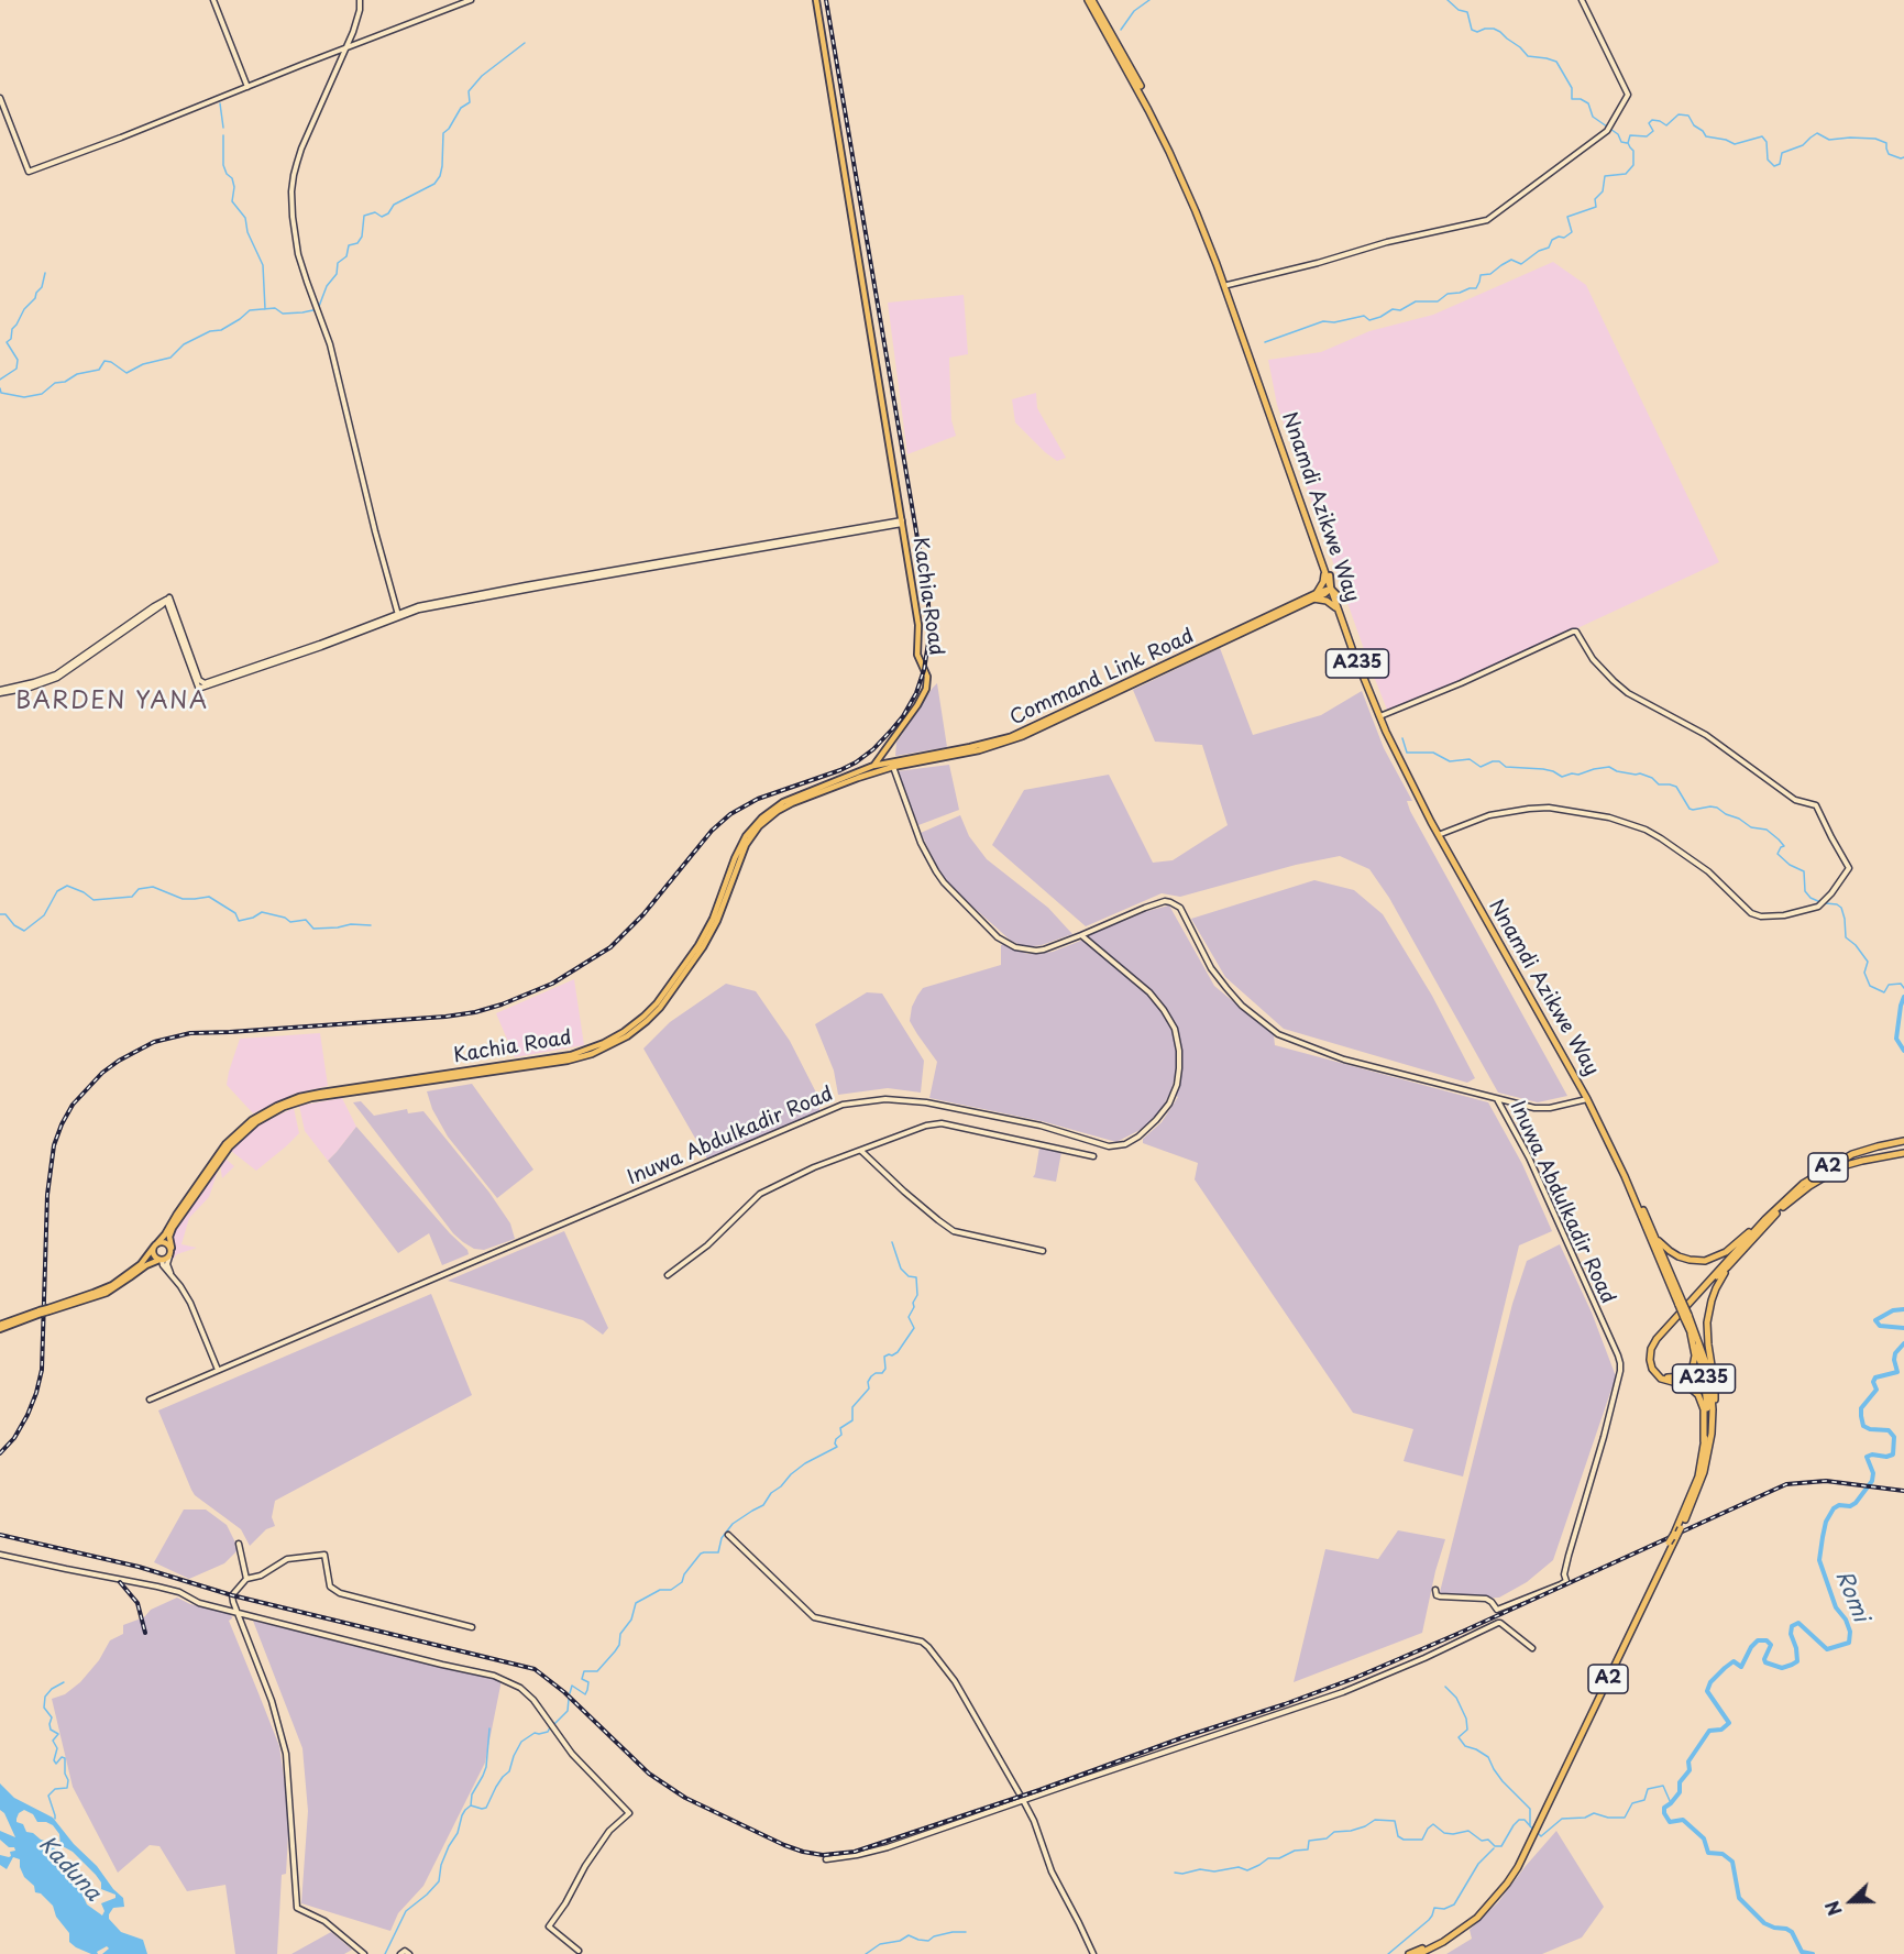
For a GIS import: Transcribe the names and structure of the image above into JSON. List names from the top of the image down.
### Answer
{
  "streets": {
    "highway": ["Nnamdi Azikwe Way", "A235", "A2"],
    "main road": ["Kachia Road", "Command Link Road"],
    "street": ["Inuwa Abdulkadir Road"]
  },
  "crossings": [
    ["Nnamdi Azikwe Way", "Command Link Road"],
    ["Nnamdi Azikwe Way", "A2"],
    ["Kachia Road", "Command Link Road"],
    ["Kachia Road", "Inuwa Abdulkadir Road"],
    ["Command Link Road", "Inuwa Abdulkadir Road"]
  ],
  "districts": ["BARDEN YANA"],
  "water": ["Romi", "Kaduna"],
  "north": "left"
}
